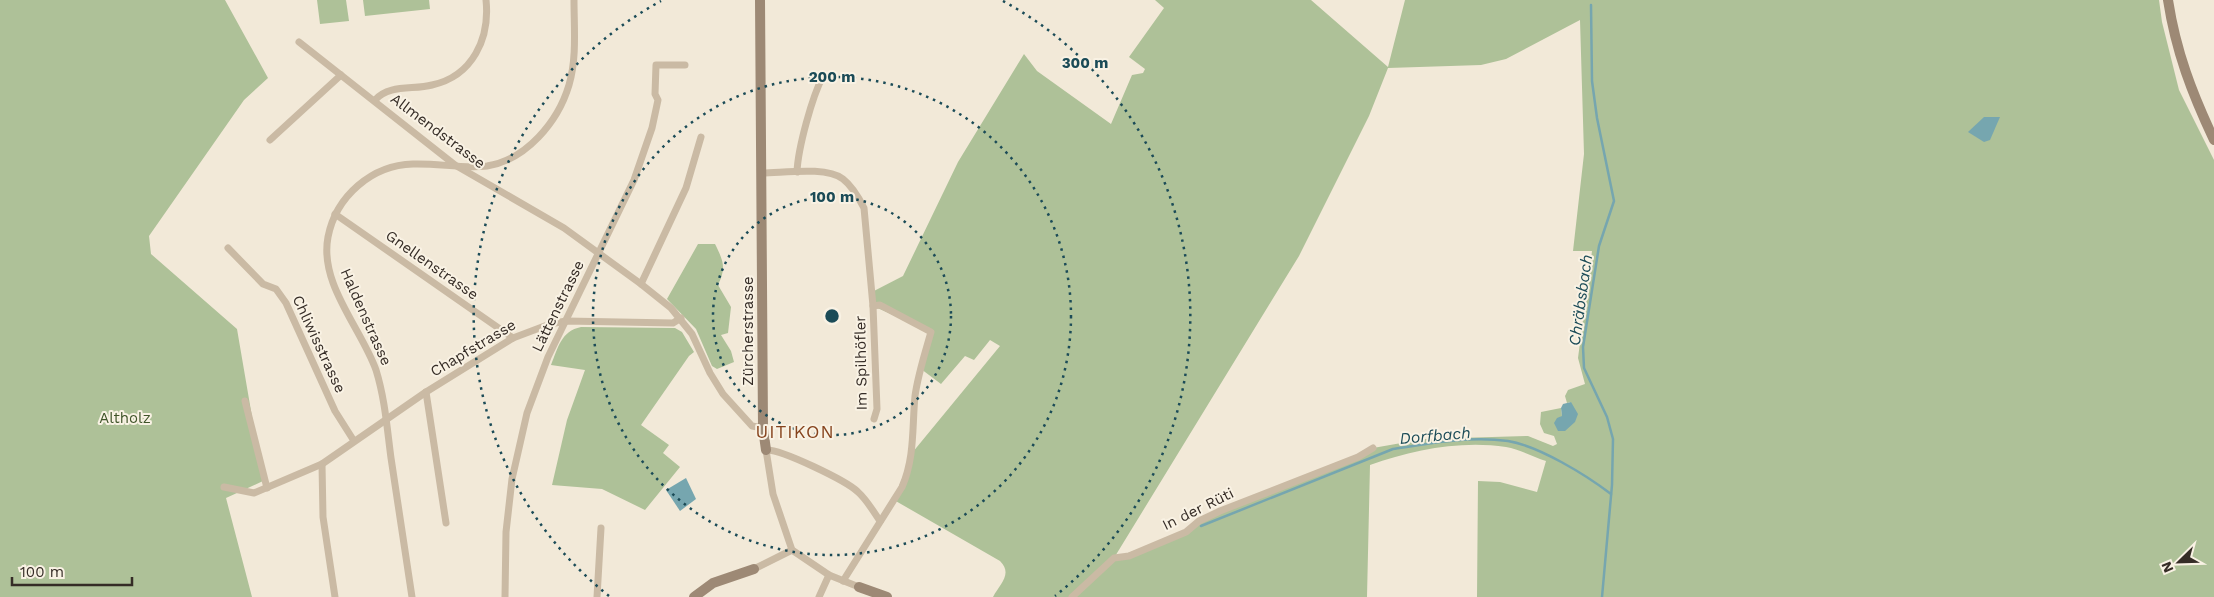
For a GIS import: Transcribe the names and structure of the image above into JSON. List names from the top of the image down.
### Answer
{
  "streets": {
    "street": [
      "Allmendstrasse",
      "Gnellenstrasse",
      "Lättenstrasse",
      "Haldenstrasse",
      "Zürcherstrasse",
      "Chliwisstrasse",
      "Chapfstrasse",
      "Im Spilhöfler",
      "In der Rüti"
    ]
  },
  "crossings": [
    ["Allmendstrasse", "Lättenstrasse"],
    ["Allmendstrasse", "Haldenstrasse"],
    ["Allmendstrasse", "Zürcherstrasse"],
    ["Allmendstrasse", "Chapfstrasse"],
    ["Gnellenstrasse", "Haldenstrasse"],
    ["Gnellenstrasse", "Chapfstrasse"],
    ["Lättenstrasse", "Chapfstrasse"],
    ["Haldenstrasse", "Chapfstrasse"],
    ["Zürcherstrasse", "Im Spilhöfler"],
    ["Chliwisstrasse", "Chapfstrasse"]
  ],
  "districts": ["UITIKON"],
  "water": ["Chräbsbach", "Dorfbach"],
  "parks": ["Altholz"],
  "scale_bar": "100 m",
  "north": "bottom left",
  "rings": ["300 m", "200 m", "100 m"]
}
